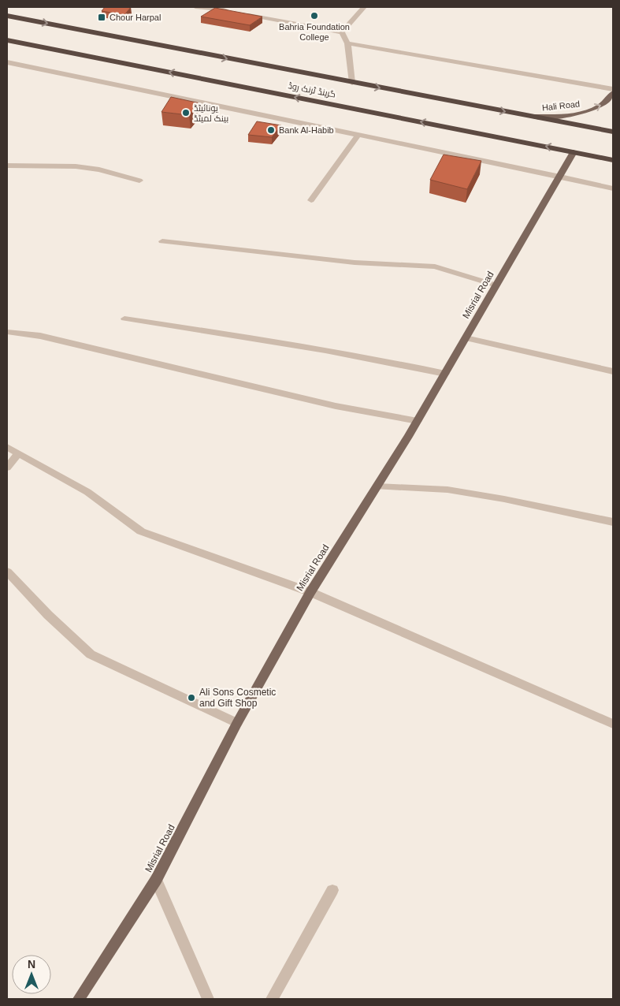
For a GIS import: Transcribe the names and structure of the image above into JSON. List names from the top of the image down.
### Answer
{
  "streets": {
    "highway": ["گرینڈ ٹرنک روڈ"],
    "main road": ["Hali Road", "Misrial Road"]
  },
  "crossings": [
    ["گرینڈ ٹرنک روڈ", "Hali Road"],
    ["گرینڈ ٹرنک روڈ", "Misrial Road"]
  ],
  "one_way": ["Hali Road"],
  "places": {
    "other": [
      "Bahria Foundation College",
      "یونائیٹڈ بینک لمیٹڈ",
      "Bank Al-Habib",
      "Ali Sons Cosmetic and Gift Shop"
    ],
    "transit": ["Chour Harpal"]
  },
  "north": "top"
}
